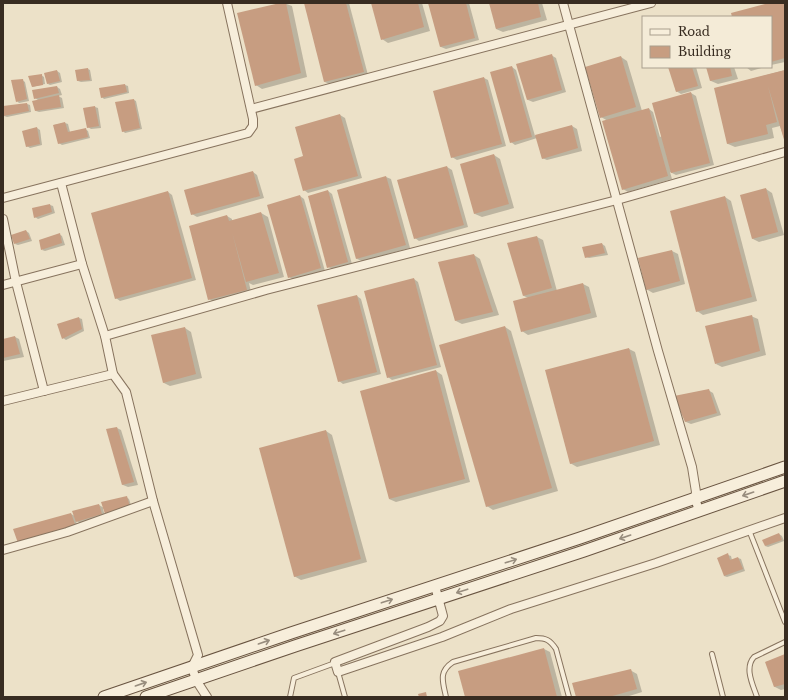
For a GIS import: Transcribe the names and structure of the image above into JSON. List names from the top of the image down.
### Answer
{
  "legend": ["Road", "Building"]
}
